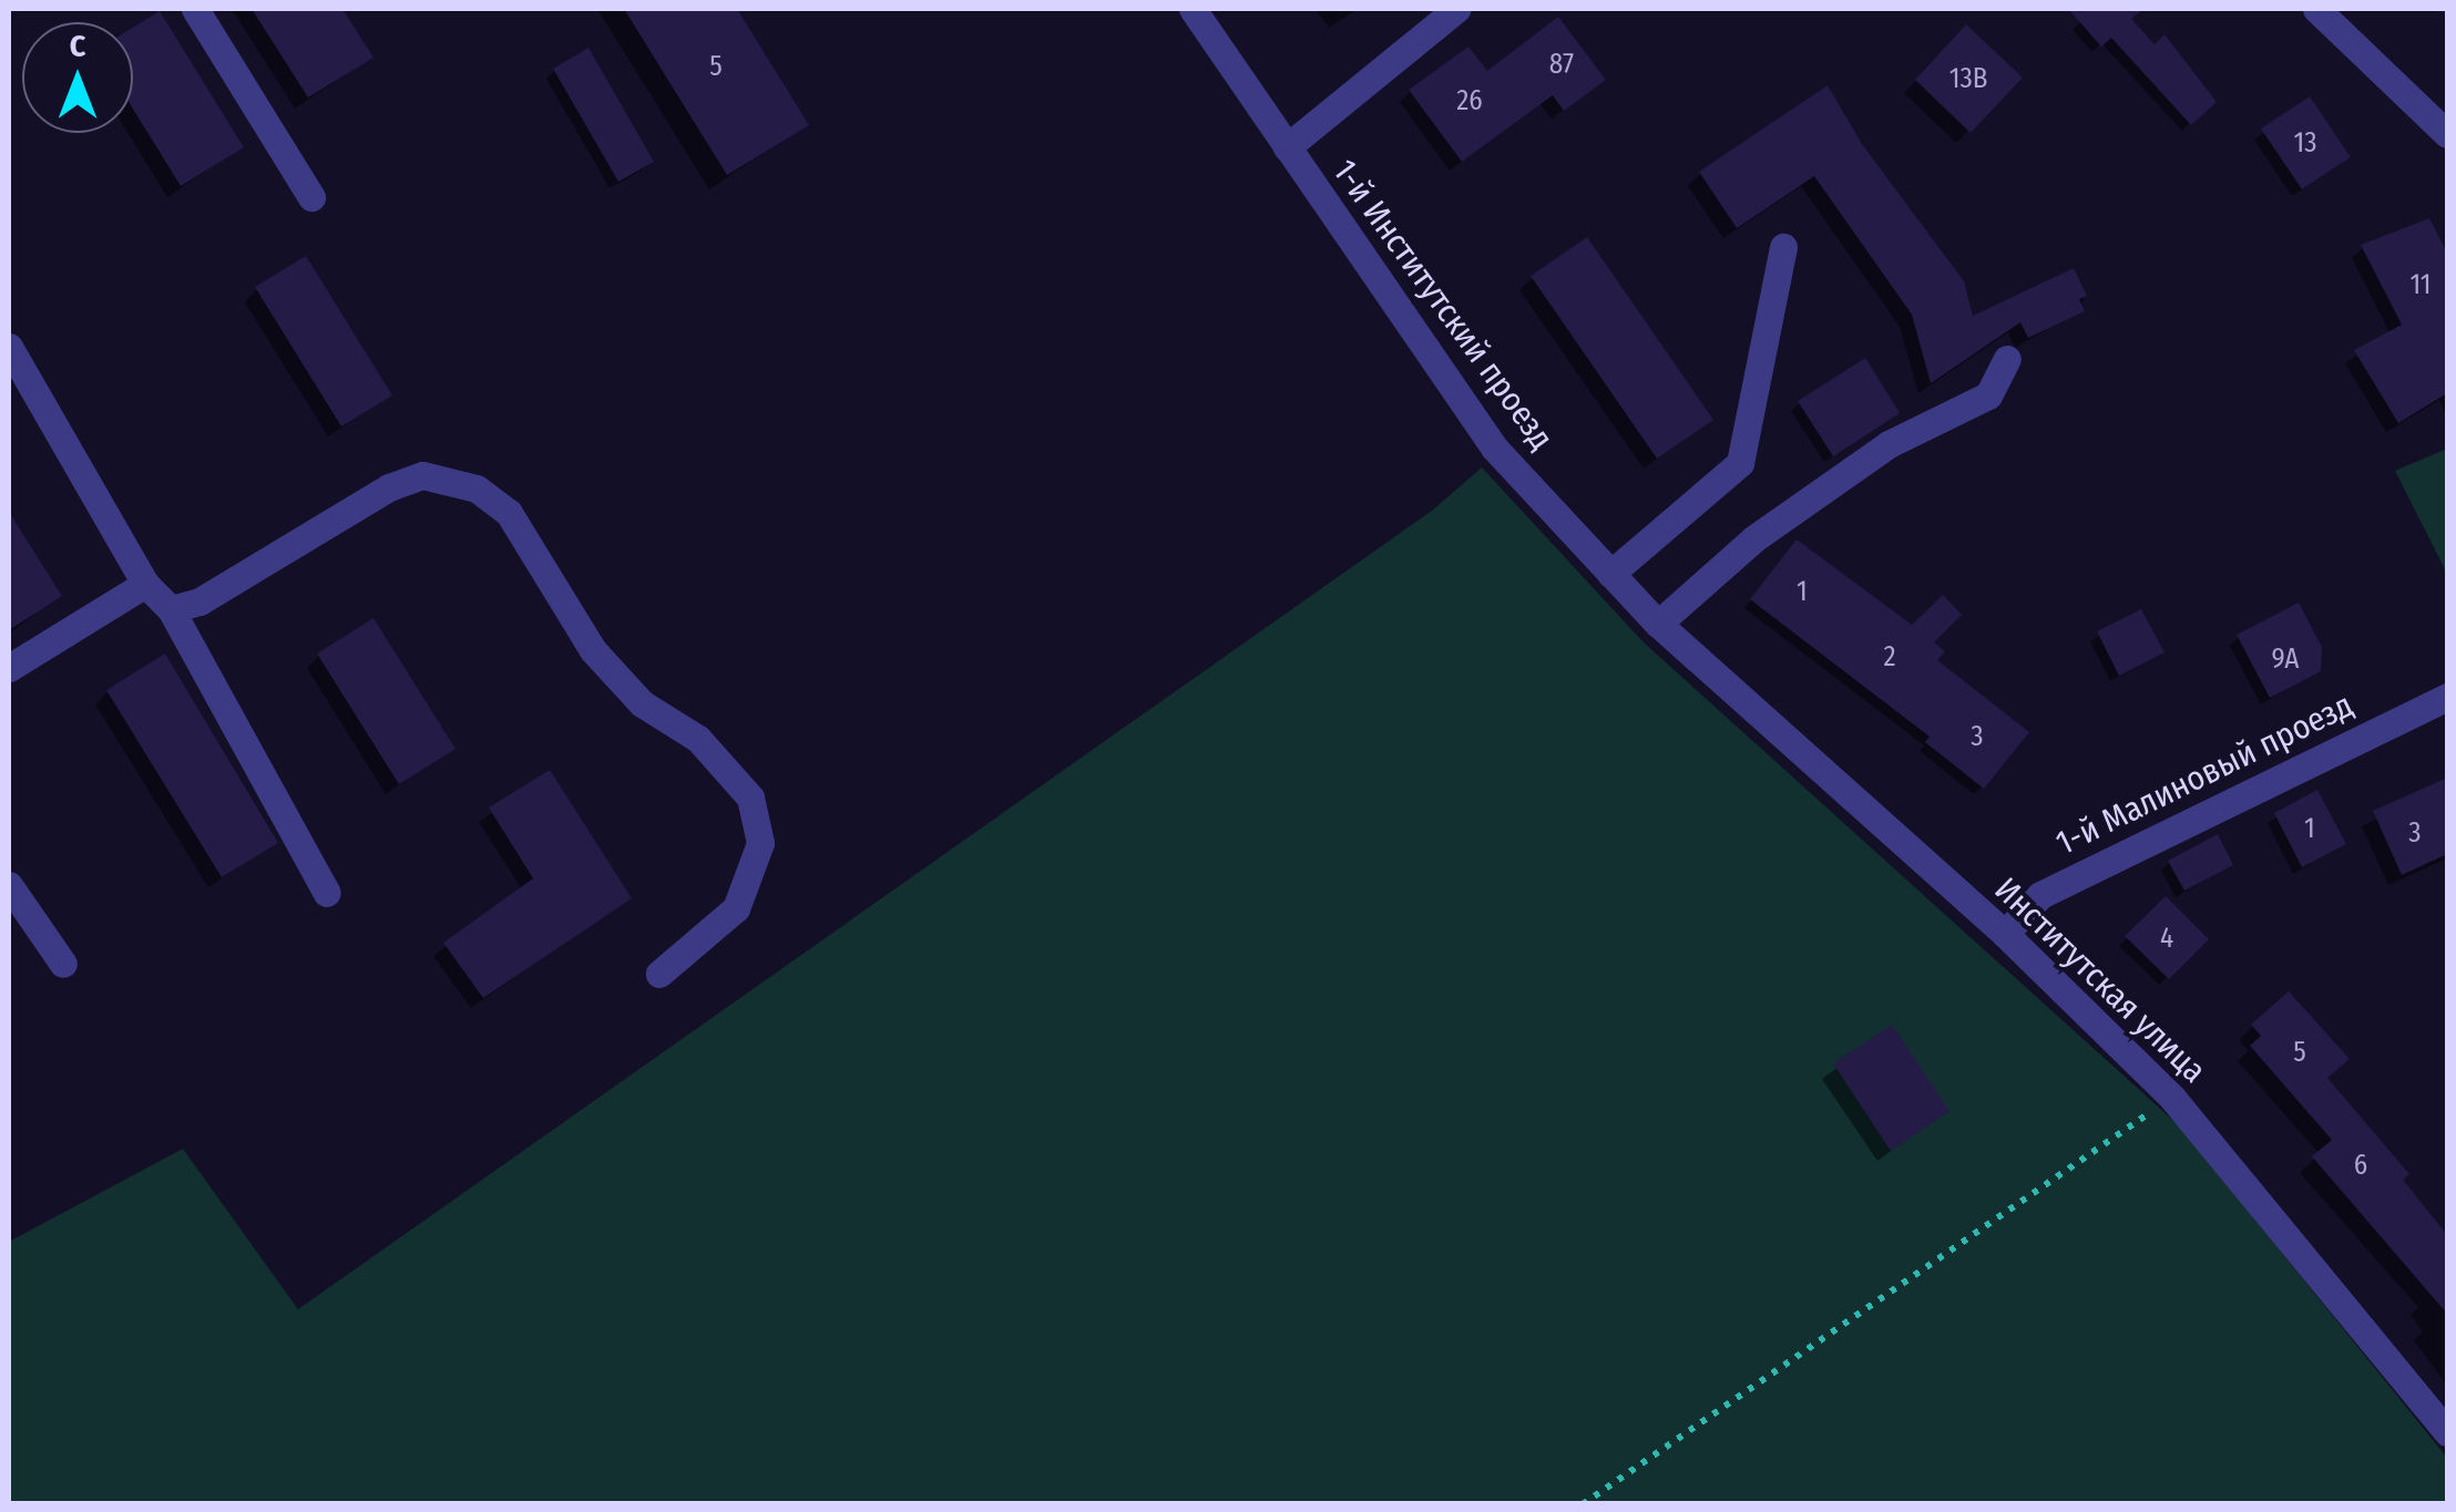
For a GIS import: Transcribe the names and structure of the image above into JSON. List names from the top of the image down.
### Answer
{
  "streets": {
    "street": ["1-й Институтский проезд", "1-й Малиновый проезд", "Институтская улица"]
  },
  "crossings": [
    ["1-й Институтский проезд", "Институтская улица"],
    ["1-й Малиновый проезд", "Институтская улица"]
  ],
  "house_numbers": [
    "87",
    "5",
    "13В",
    "26",
    "13",
    "11",
    "1",
    "2",
    "9А",
    "3",
    "1",
    "3",
    "4",
    "5",
    "6"
  ],
  "north": "top"
}
